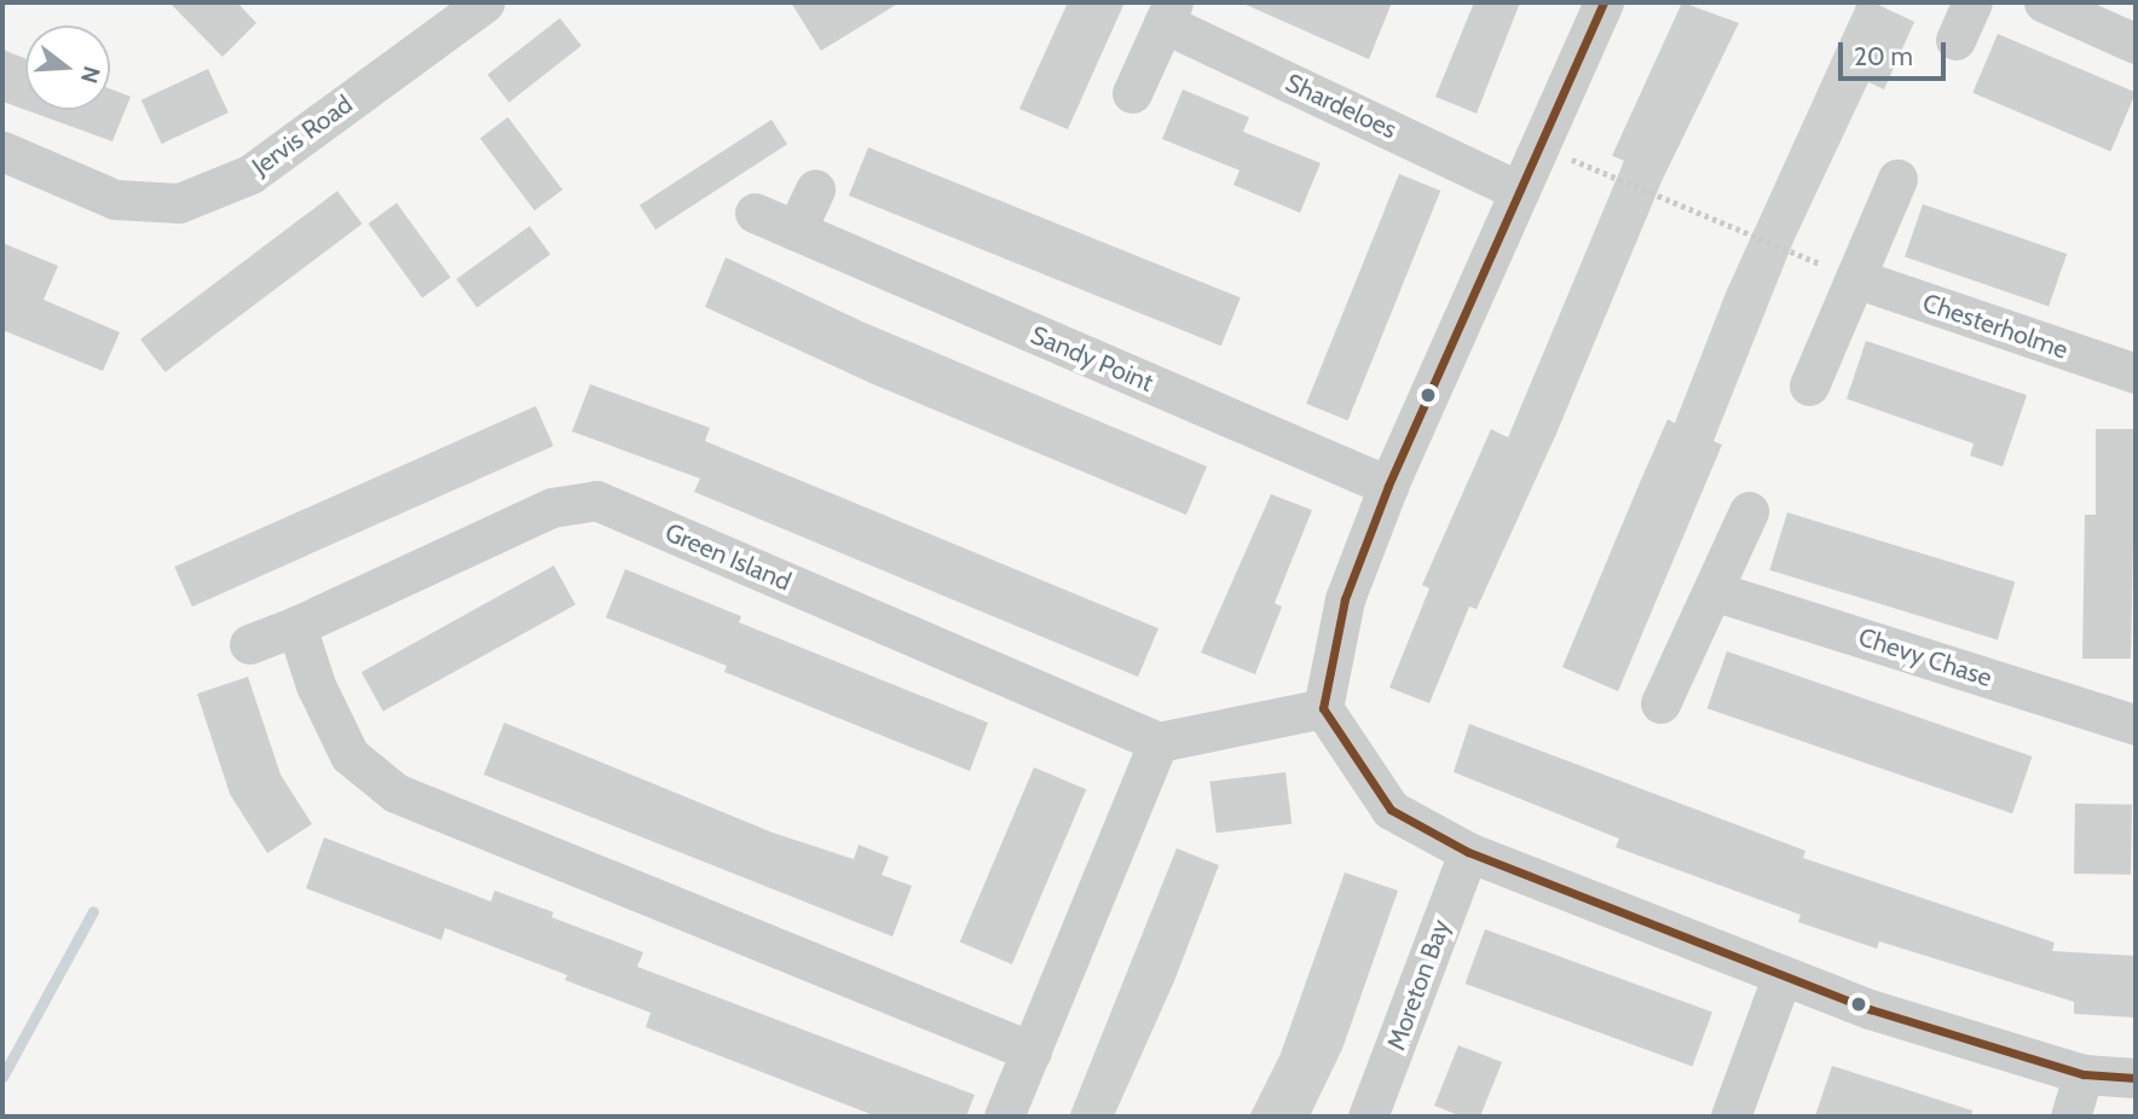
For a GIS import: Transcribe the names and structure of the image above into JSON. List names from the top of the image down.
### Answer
{
  "streets": {
    "street": [
      "Shardeloes",
      "Jervis Road",
      "Chesterholme",
      "Sandy Point",
      "Green Island",
      "Chevy Chase",
      "Moreton Bay"
    ]
  },
  "scale_bar": "20 m",
  "north": "right"
}
